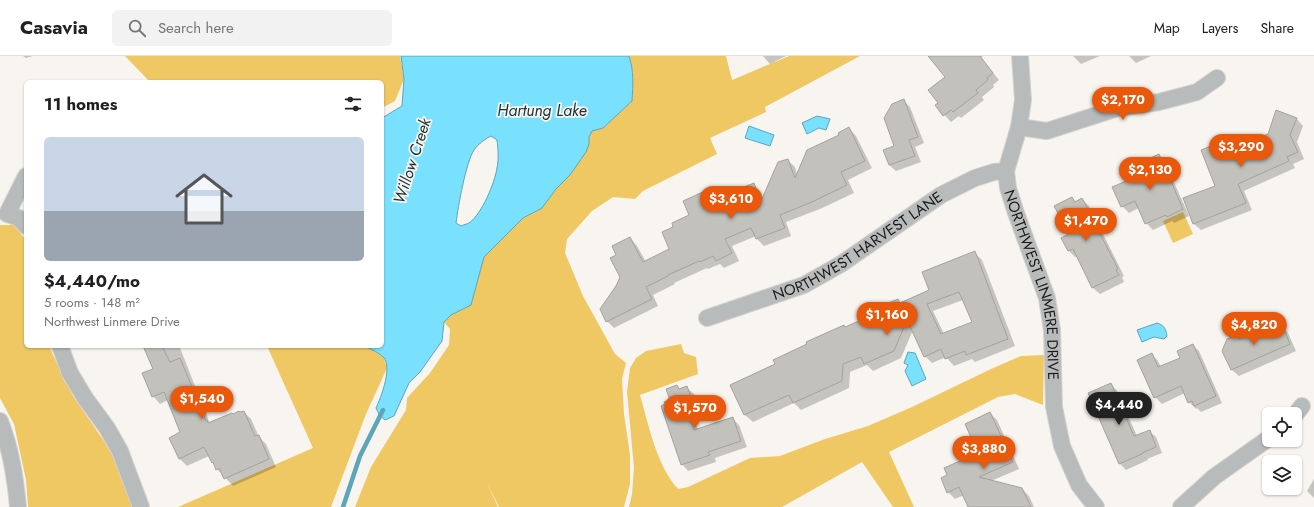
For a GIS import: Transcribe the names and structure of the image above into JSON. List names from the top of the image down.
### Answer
{
  "streets": {
    "street": ["NORTHWEST HARVEST LANE", "NORTHWEST LINMERE DRIVE"]
  },
  "crossings": [
    ["NORTHWEST HARVEST LANE", "NORTHWEST LINMERE DRIVE"]
  ],
  "water": ["Hartung Lake", "Willow Creek"],
  "page": {
    "header": "Casavia",
    "search": "Search here",
    "nav": ["Map", "Layers", "Share"],
    "heading": "11 homes",
    "price": [
      "$2,170",
      "$3,290",
      "$2,130",
      "$3,610",
      "$1,470",
      "$1,160",
      "$4,820",
      "$1,540",
      "$4,440",
      "$1,570",
      "$3,880"
    ],
    "list": [
      {
        "name": "$4,440/mo",
        "note": "5 rooms · 148 m² · Northwest Linmere Drive"
      }
    ]
  }
}
